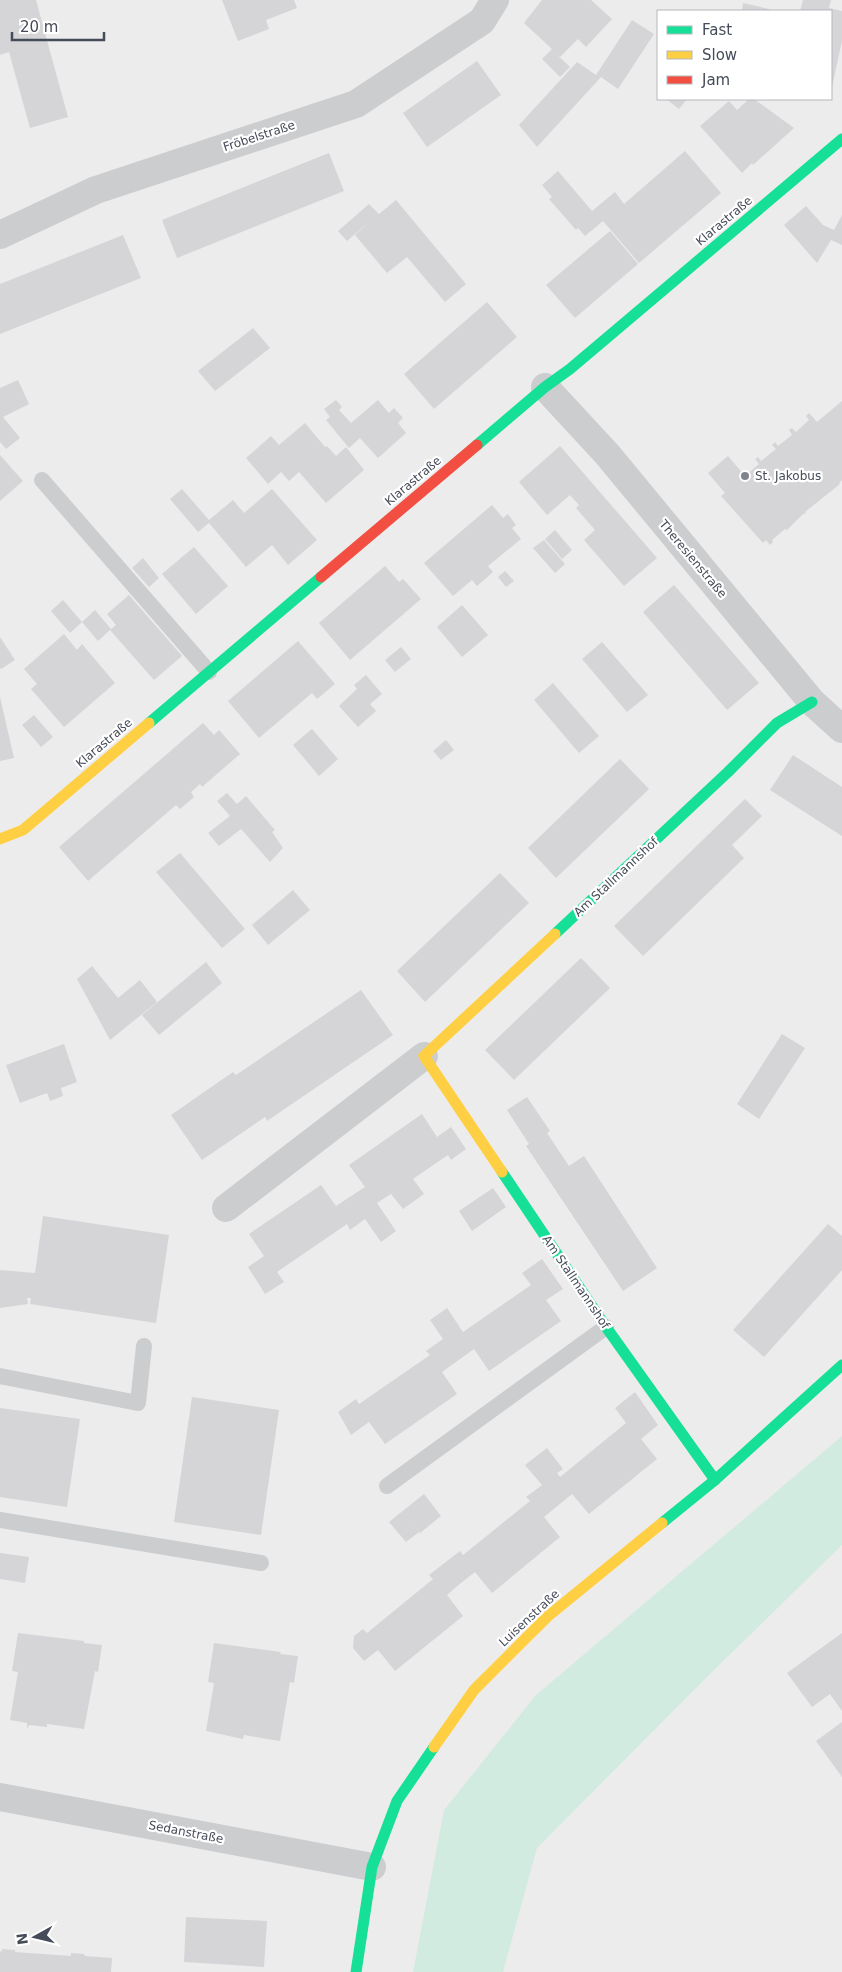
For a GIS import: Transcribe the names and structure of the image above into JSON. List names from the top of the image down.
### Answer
{
  "streets": {
    "street": [
      "Fröbelstraße",
      "Klarastraße",
      "Theresienstraße",
      "Am Stallmannshof",
      "Luisenstraße",
      "Sedanstraße"
    ]
  },
  "crossings": [
    ["Klarastraße", "Theresienstraße"],
    ["Theresienstraße", "Am Stallmannshof"],
    ["Am Stallmannshof", "Luisenstraße"],
    ["Luisenstraße", "Sedanstraße"]
  ],
  "places": ["St. Jakobus"],
  "legend": ["Fast", "Slow", "Jam"],
  "scale_bar": "20 m",
  "north": "left"
}
